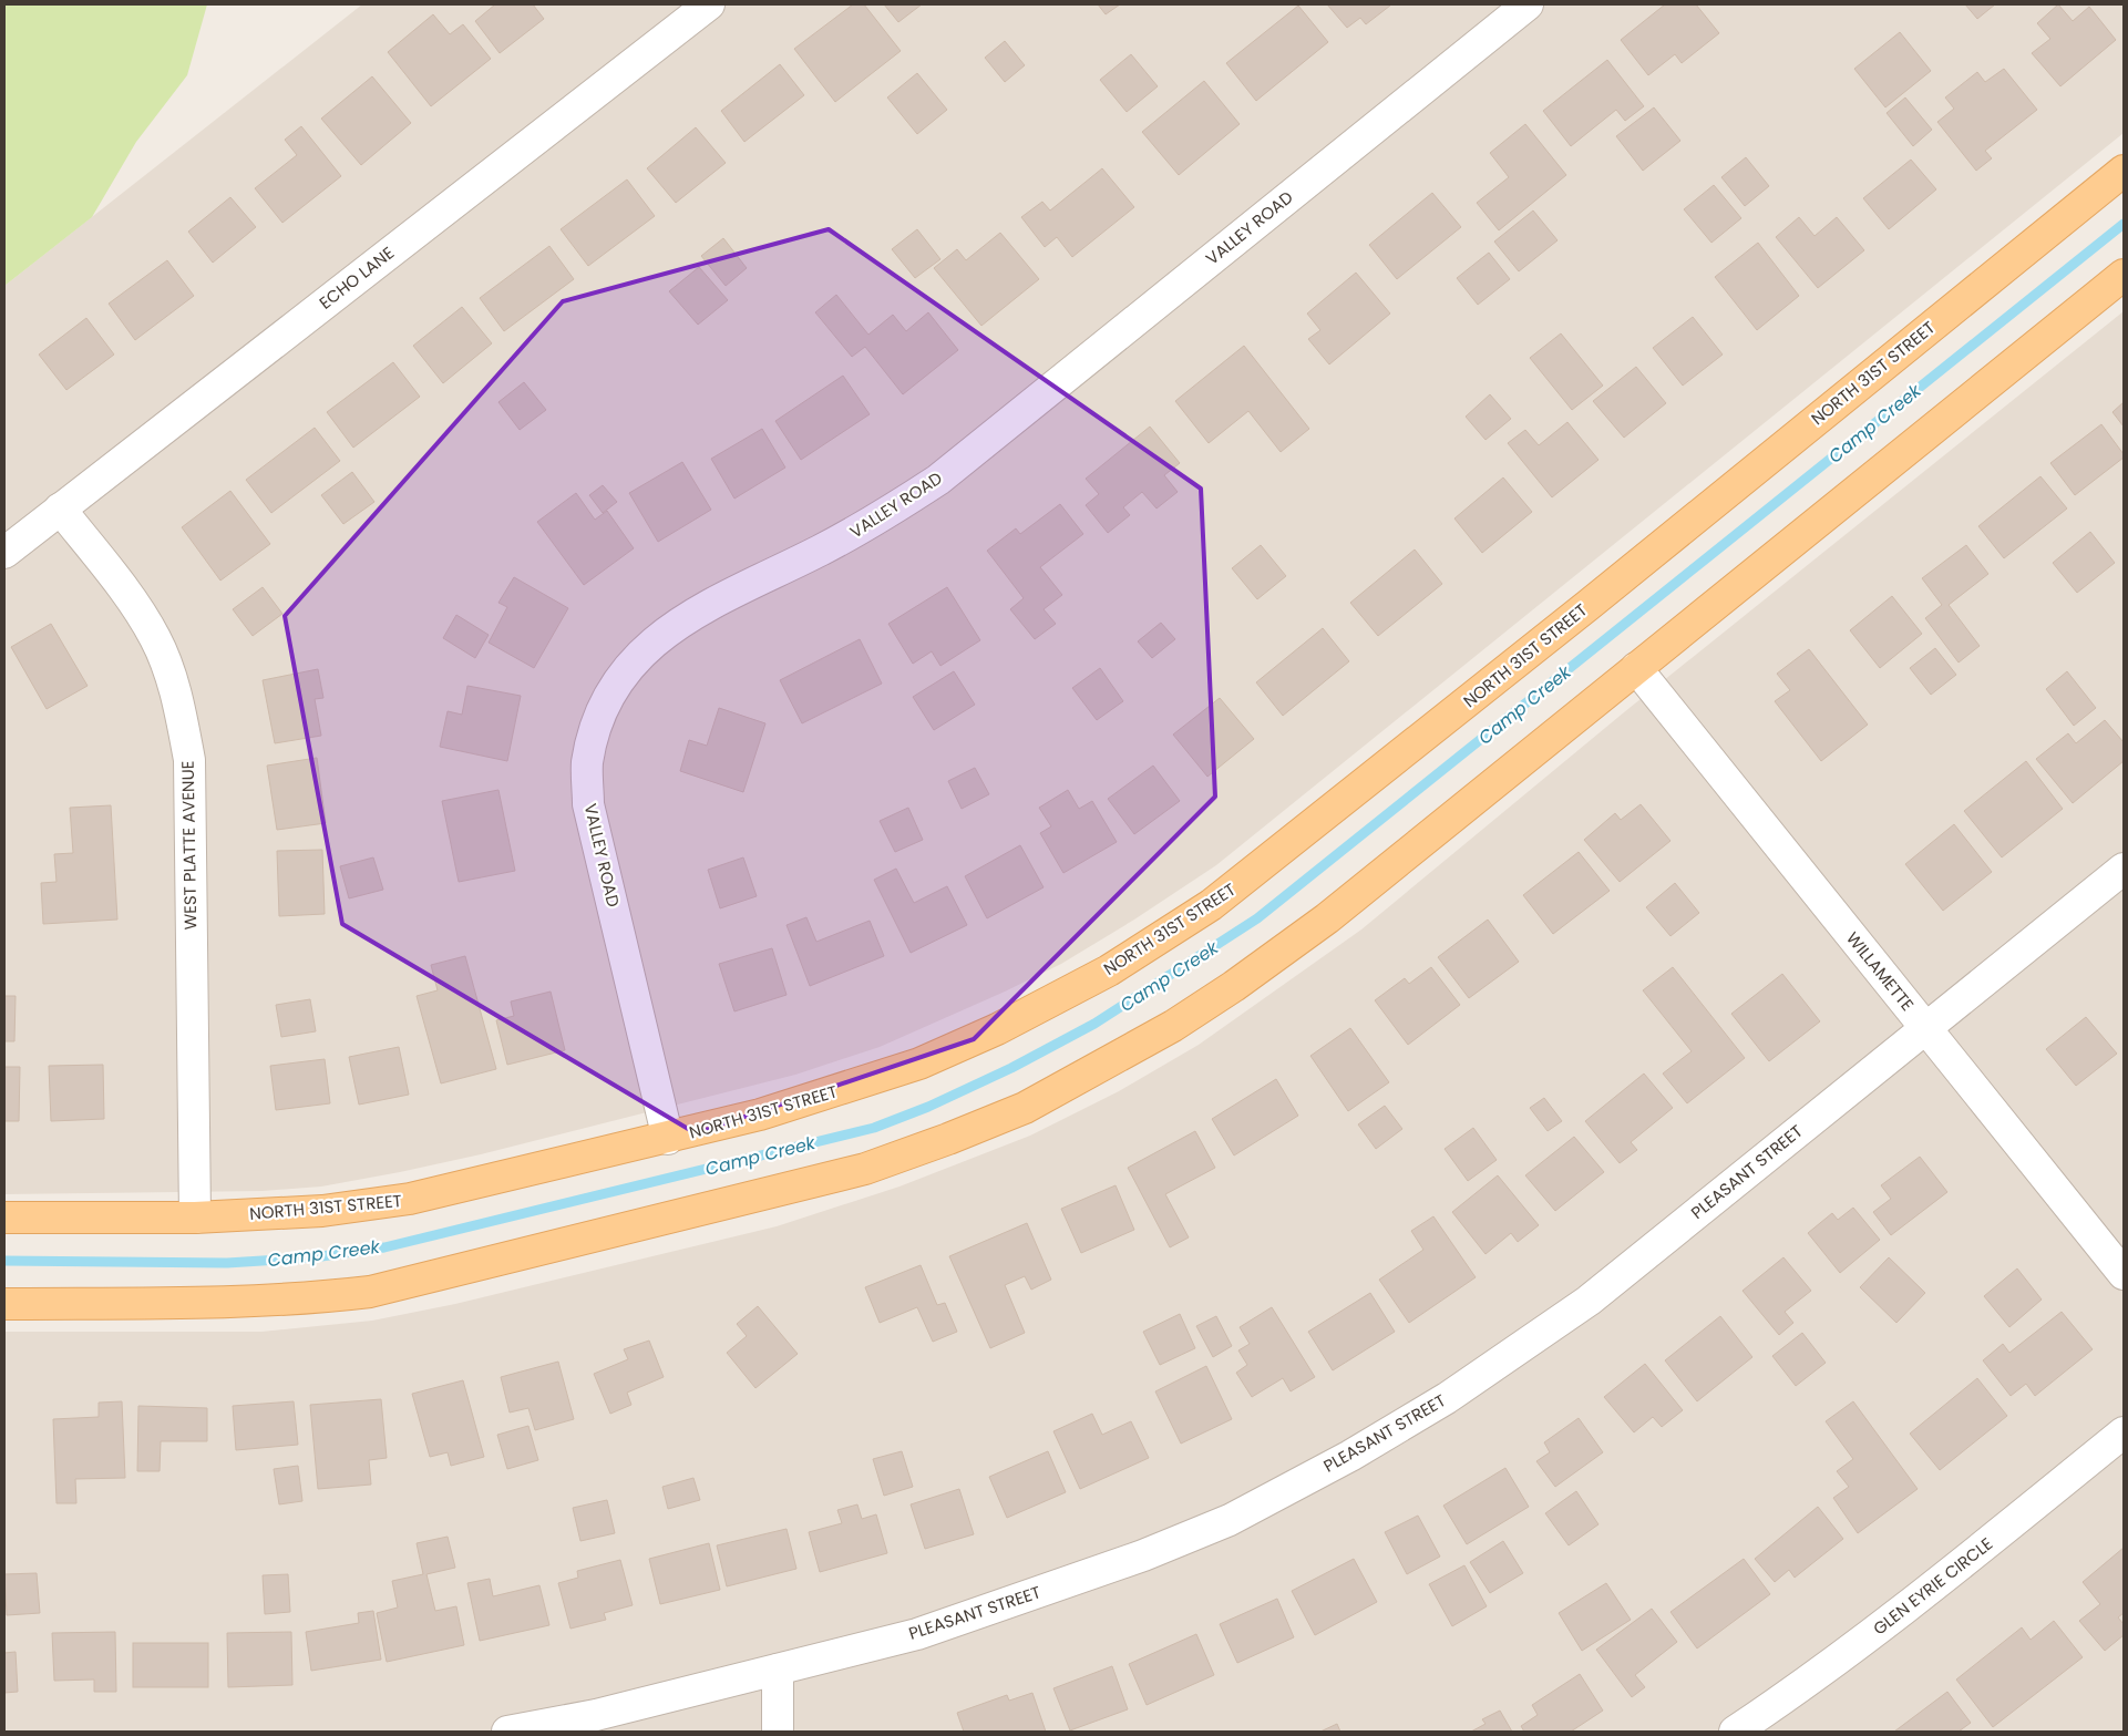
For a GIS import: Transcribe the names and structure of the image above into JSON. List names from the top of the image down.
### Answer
{
  "streets": {
    "main road": ["NORTH 31ST STREET"],
    "street": [
      "VALLEY ROAD",
      "ECHO LANE",
      "WEST PLATTE AVENUE",
      "WILLAMETTE",
      "PLEASANT STREET",
      "GLEN EYRIE CIRCLE"
    ]
  },
  "crossings": [
    ["VALLEY ROAD", "NORTH 31ST STREET"],
    ["ECHO LANE", "WEST PLATTE AVENUE"],
    ["NORTH 31ST STREET", "WEST PLATTE AVENUE"],
    ["WILLAMETTE", "PLEASANT STREET"]
  ],
  "water": ["Camp Creek"]
}
